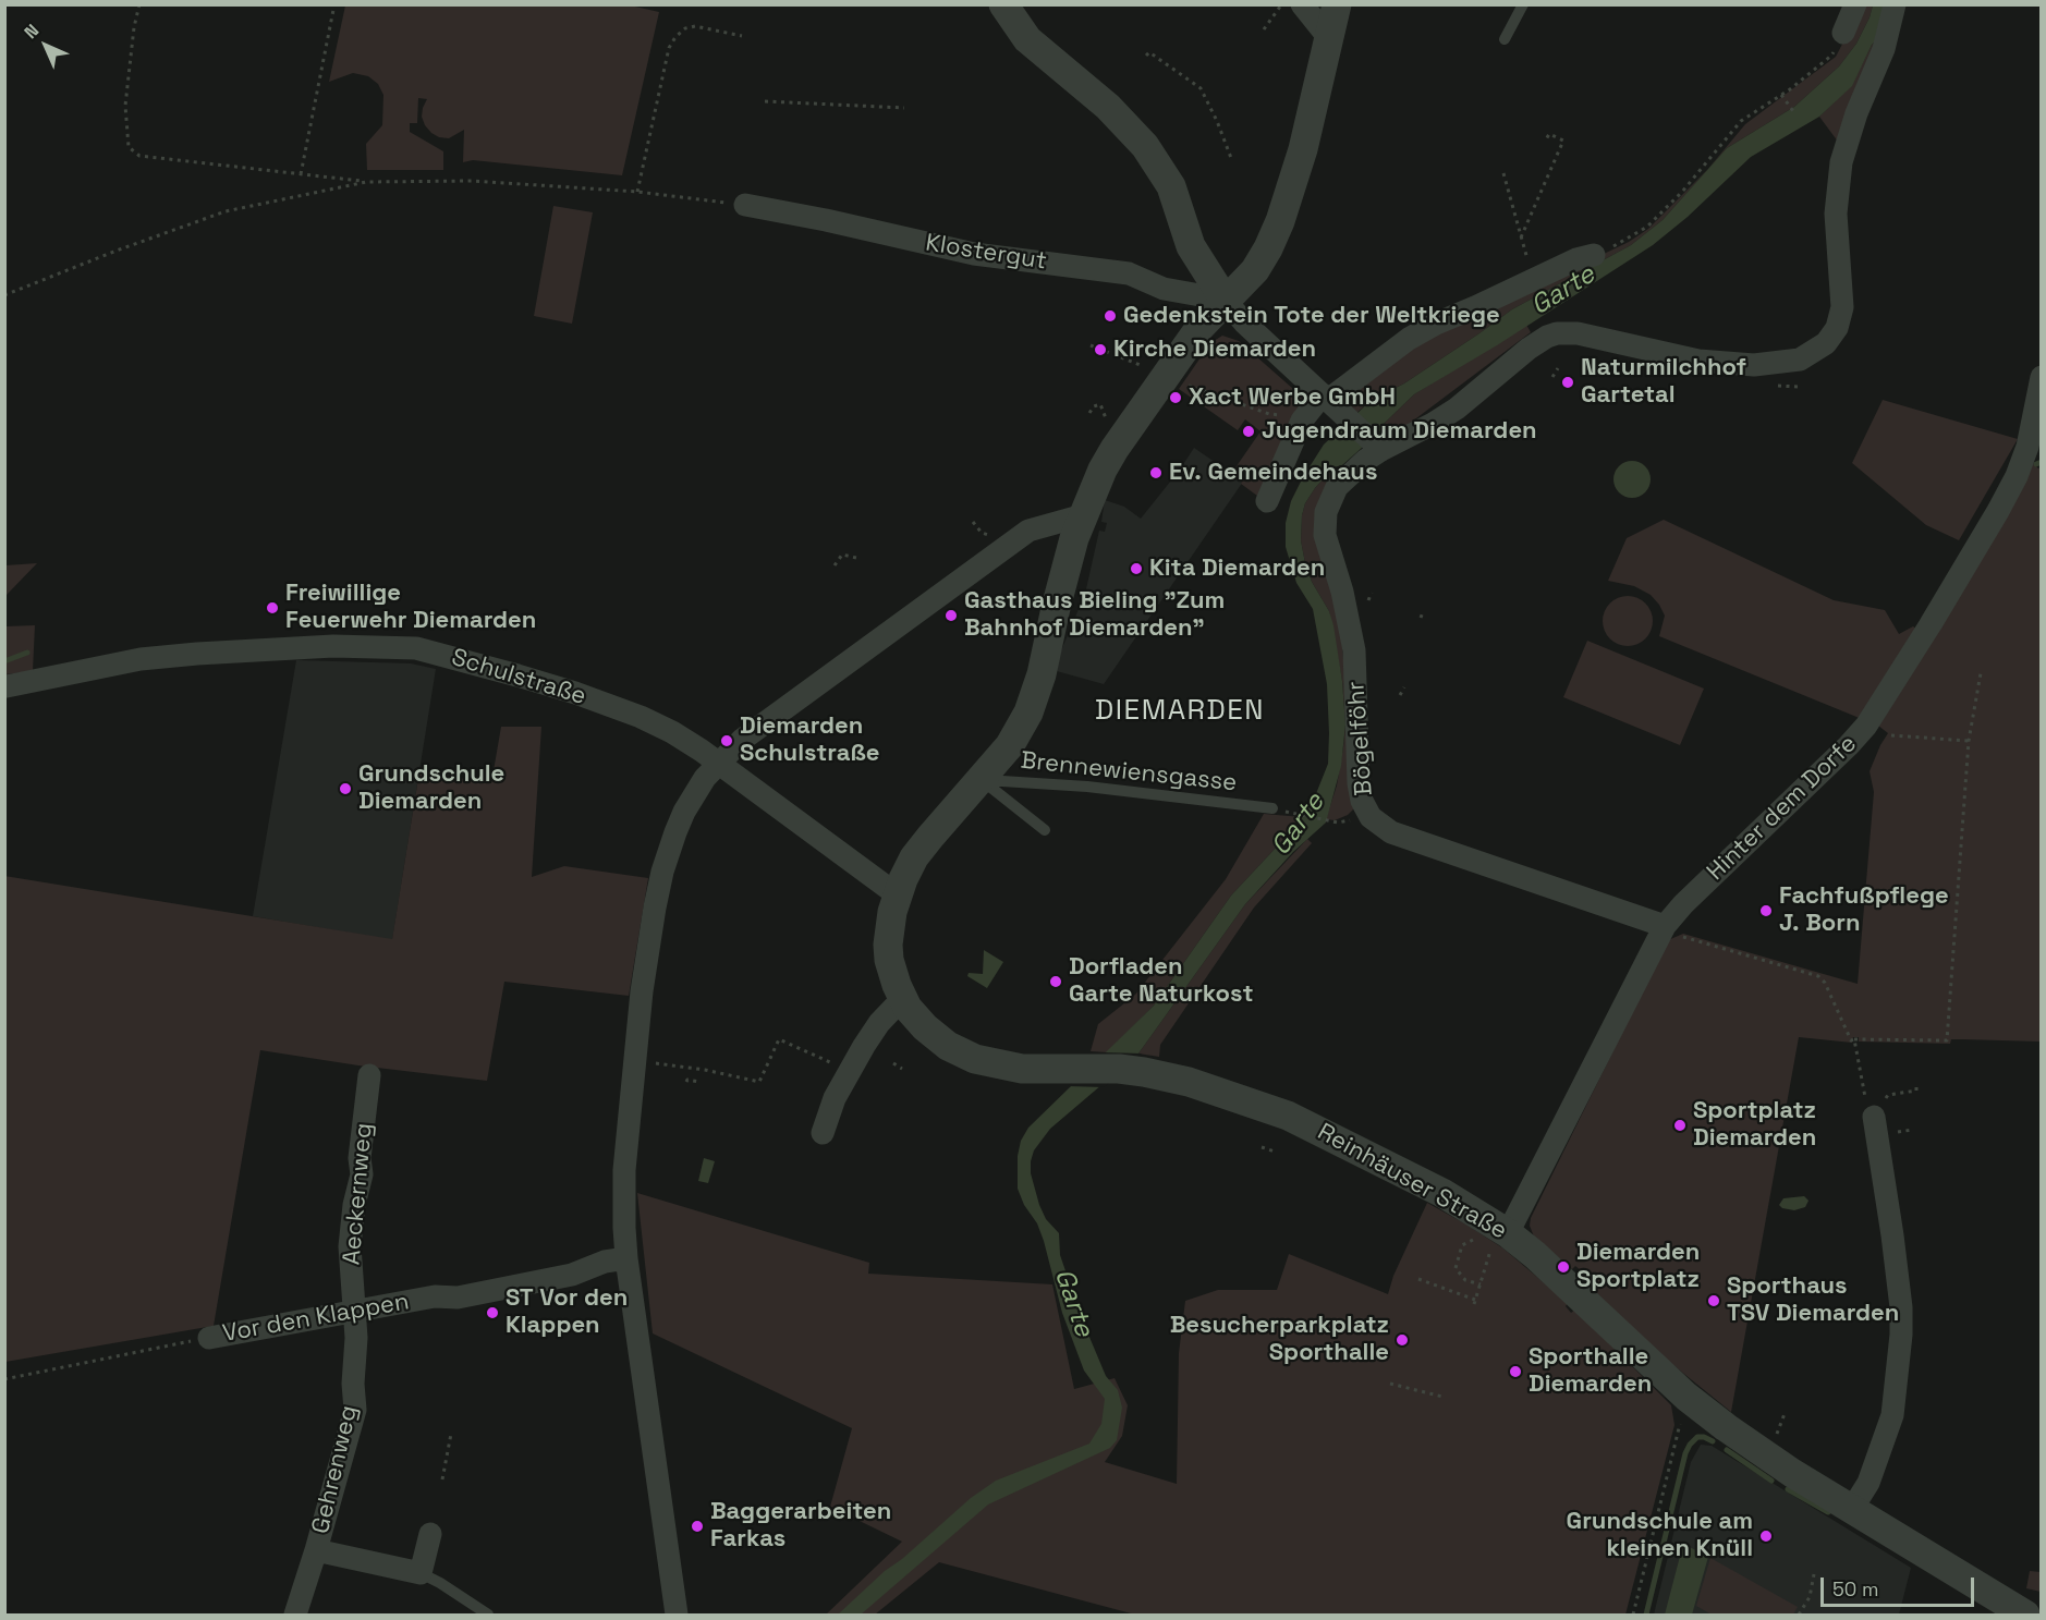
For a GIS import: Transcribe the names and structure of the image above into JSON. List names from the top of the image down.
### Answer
{
  "streets": {
    "street": [
      "Klostergut",
      "Schulstraße",
      "Bögelföhr",
      "Hinter dem Dorfe",
      "Reinhäuser Straße",
      "Aeckernweg",
      "Vor den Klappen",
      "Gehrenweg"
    ],
    "lane": ["Brennewiensgasse"]
  },
  "crossings": [
    ["Klostergut", "Reinhäuser Straße"],
    ["Schulstraße", "Reinhäuser Straße"],
    ["Bögelföhr", "Hinter dem Dorfe"],
    ["Brennewiensgasse", "Reinhäuser Straße"],
    ["Hinter dem Dorfe", "Reinhäuser Straße"],
    ["Aeckernweg", "Vor den Klappen"],
    ["Aeckernweg", "Gehrenweg"],
    ["Vor den Klappen", "Gehrenweg"]
  ],
  "districts": ["DIEMARDEN"],
  "water": ["Garte"],
  "places": [
    "Gedenkstein Tote der Weltkriege",
    "Kirche Diemarden",
    "Naturmilchhof Gartetal",
    "Xact Werbe GmbH",
    "Jugendraum Diemarden",
    "Ev. Gemeindehaus",
    "Kita Diemarden",
    "Freiwillige Feuerwehr Diemarden",
    "Gasthaus Bieling \"Zum Bahnhof Diemarden\"",
    "Diemarden Schulstraße",
    "Grundschule Diemarden",
    "Fachfußpflege J. Born",
    "Dorfladen Garte Naturkost",
    "Sportplatz Diemarden",
    "Diemarden Sportplatz",
    "Sporthaus TSV Diemarden",
    "ST Vor den Klappen",
    "Besucherparkplatz Sporthalle",
    "Sporthalle Diemarden",
    "Baggerarbeiten Farkas",
    "Grundschule am kleinen Knüll"
  ],
  "scale_bar": "50 m",
  "north": "top left"
}
